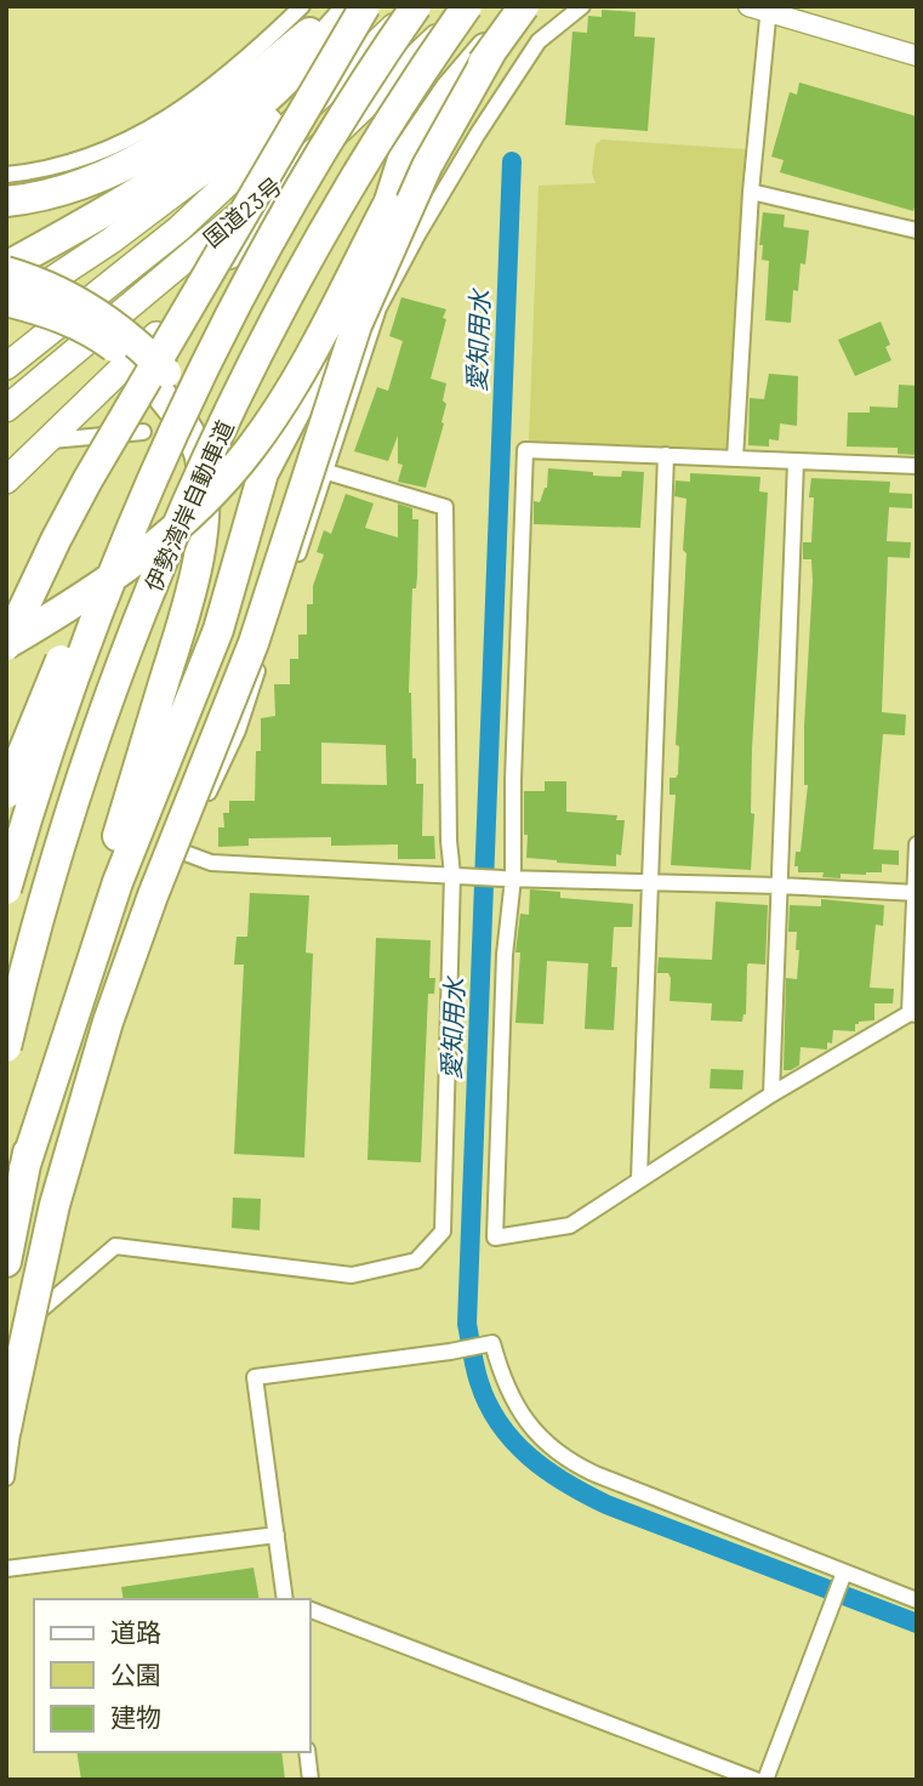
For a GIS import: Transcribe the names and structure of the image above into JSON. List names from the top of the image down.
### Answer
{
  "streets": {
    "highway": ["国道23号", "伊勢湾岸自動車道"]
  },
  "crossings": [
    ["国道23号", "伊勢湾岸自動車道"]
  ],
  "water": ["愛知用水"],
  "legend": ["道路", "公園", "建物"]
}
